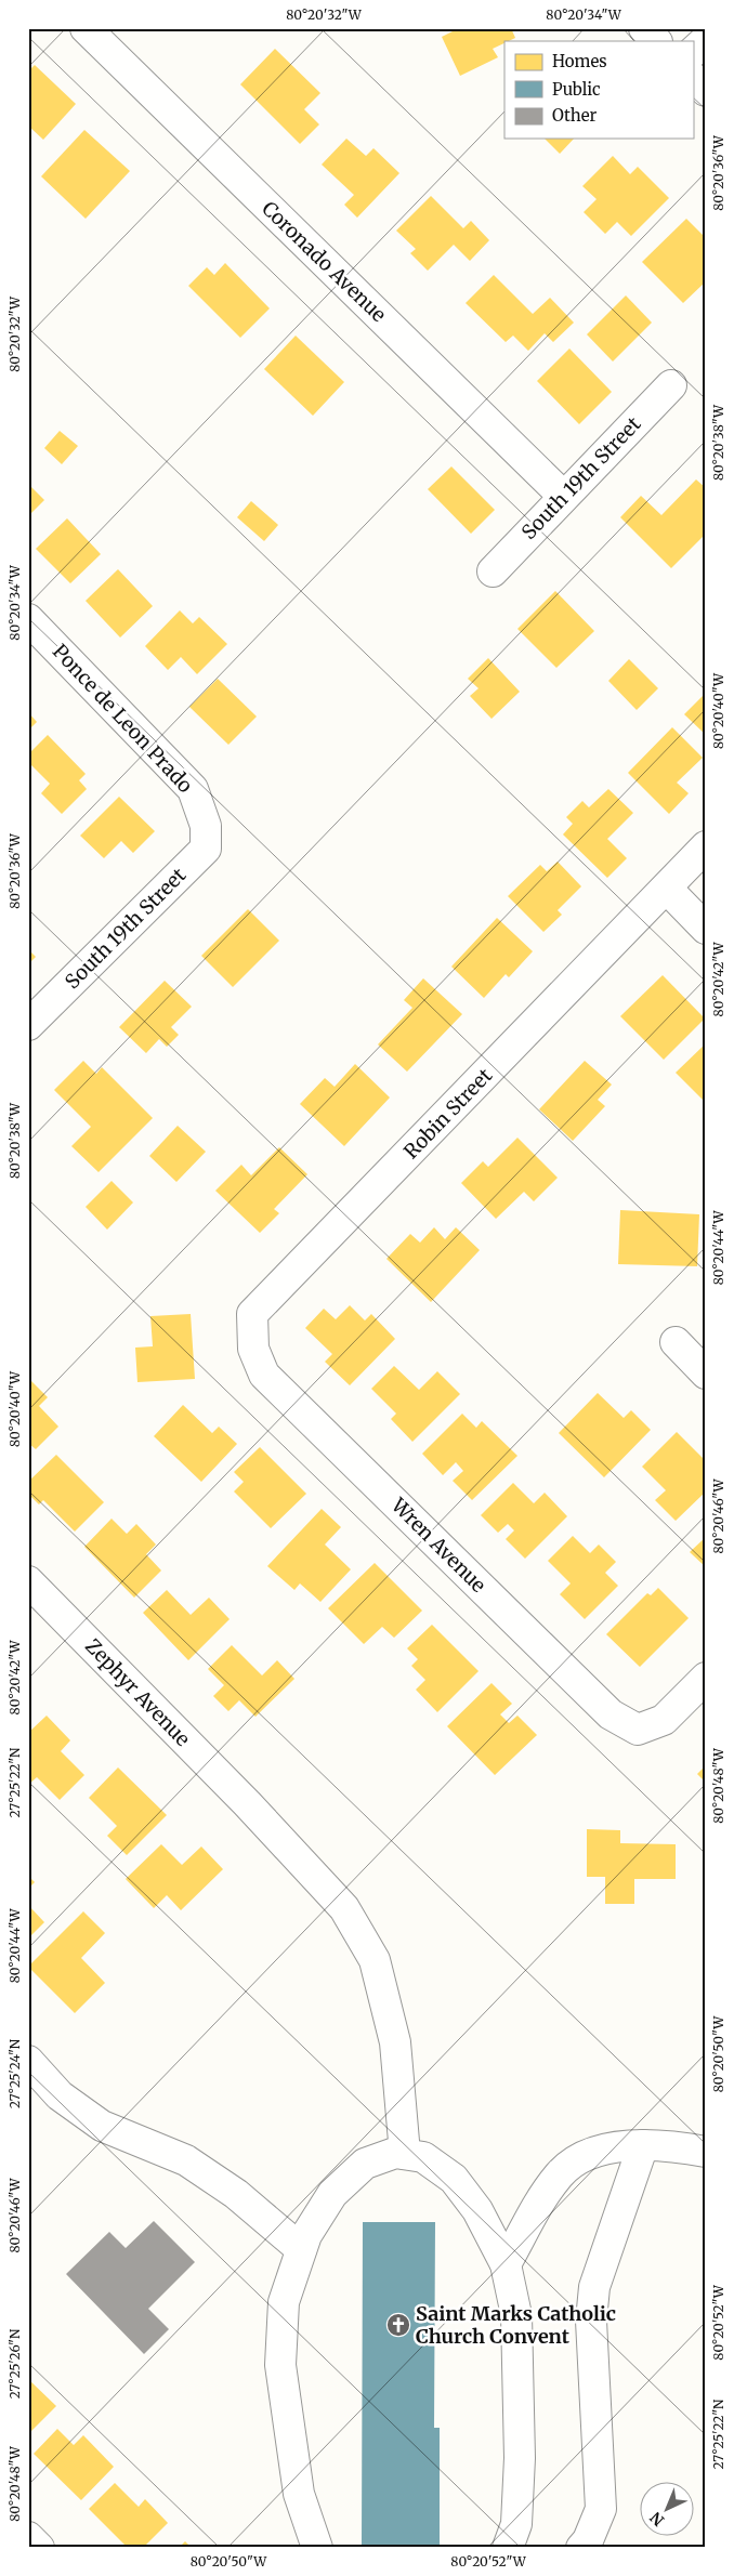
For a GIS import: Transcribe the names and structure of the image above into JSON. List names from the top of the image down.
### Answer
{
  "streets": {
    "street": [
      "Coronado Avenue",
      "South 19th Street",
      "Ponce de Leon Prado",
      "Robin Street",
      "Wren Avenue",
      "Zephyr Avenue"
    ]
  },
  "crossings": [
    ["Coronado Avenue", "South 19th Street"],
    ["South 19th Street", "Ponce de Leon Prado"],
    ["Robin Street", "Wren Avenue"]
  ],
  "places": {
    "church": ["Saint Marks Catholic Church Convent"]
  },
  "legend": ["Homes", "Public", "Other"],
  "north": "bottom left",
  "coordinates": [
    "80°20'32\"W",
    "80°20'34\"W",
    "80°20'36\"W",
    "80°20'38\"W",
    "80°20'40\"W",
    "80°20'42\"W",
    "80°20'44\"W",
    "80°20'46\"W",
    "27°25'22\"N",
    "80°20'48\"W",
    "80°20'50\"W",
    "27°25'24\"N",
    "80°20'52\"W",
    "27°25'26\"N"
  ]
}
